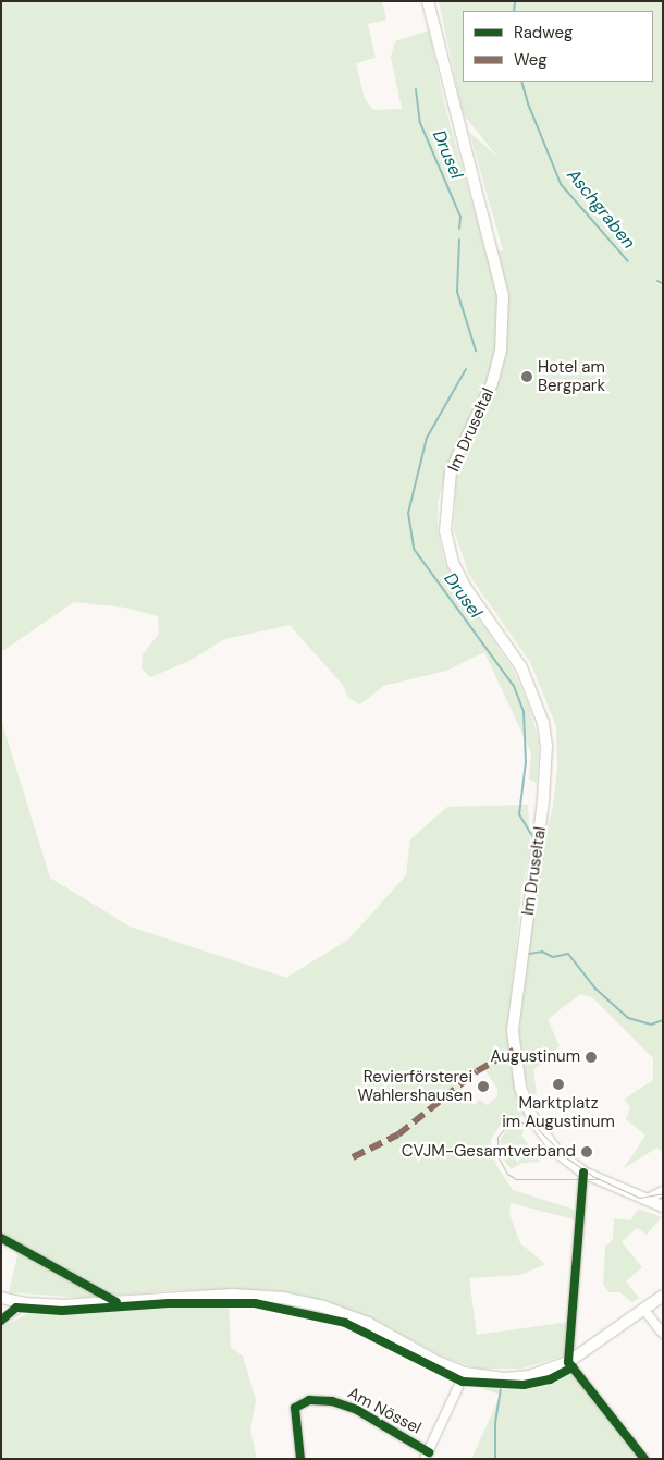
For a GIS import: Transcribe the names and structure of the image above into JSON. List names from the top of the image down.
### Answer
{
  "streets": {
    "main road": ["Im Druseltal"],
    "street": ["Am Nössel"]
  },
  "water": ["Drusel", "Aschgraben"],
  "places": [
    "Hotel am Bergpark",
    "Augustinum",
    "Marktplatz im Augustinum",
    "Revierförsterei Wahlershausen",
    "CVJM-Gesamtverband"
  ],
  "legend": ["Radweg", "Weg"]
}
